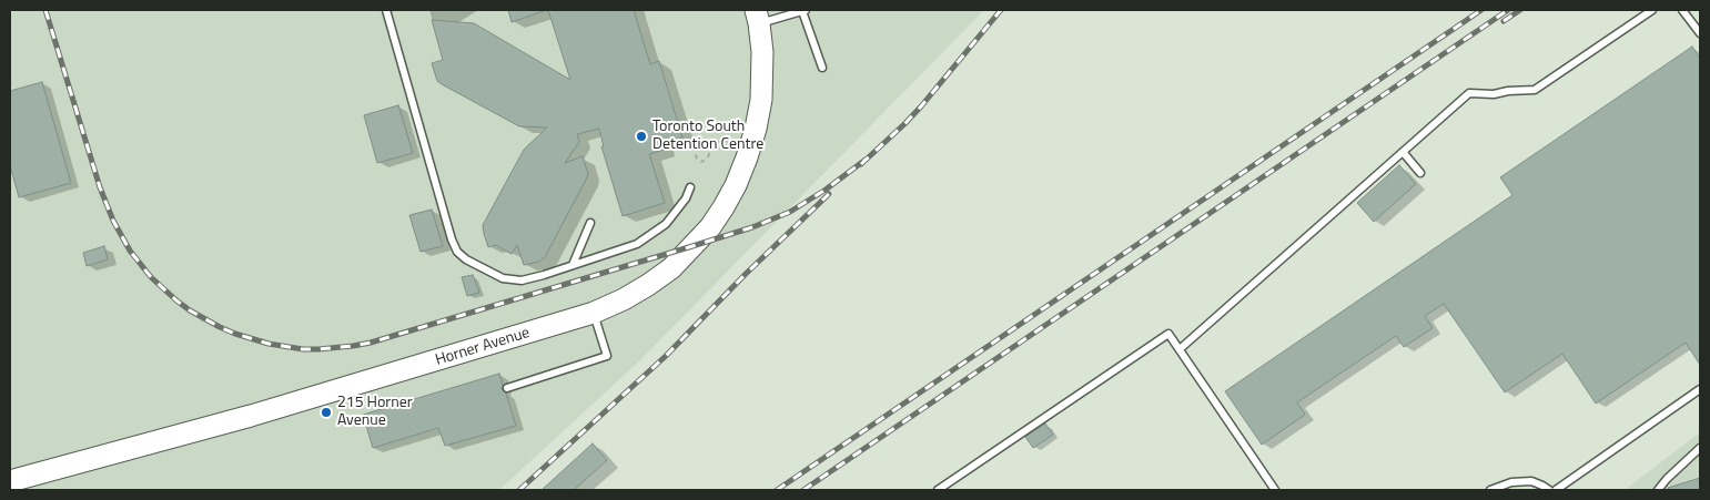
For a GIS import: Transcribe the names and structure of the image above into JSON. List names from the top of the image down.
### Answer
{
  "streets": {
    "main road": ["Horner Avenue"]
  },
  "places": ["Toronto South Detention Centre", "215 Horner Avenue"]
}
